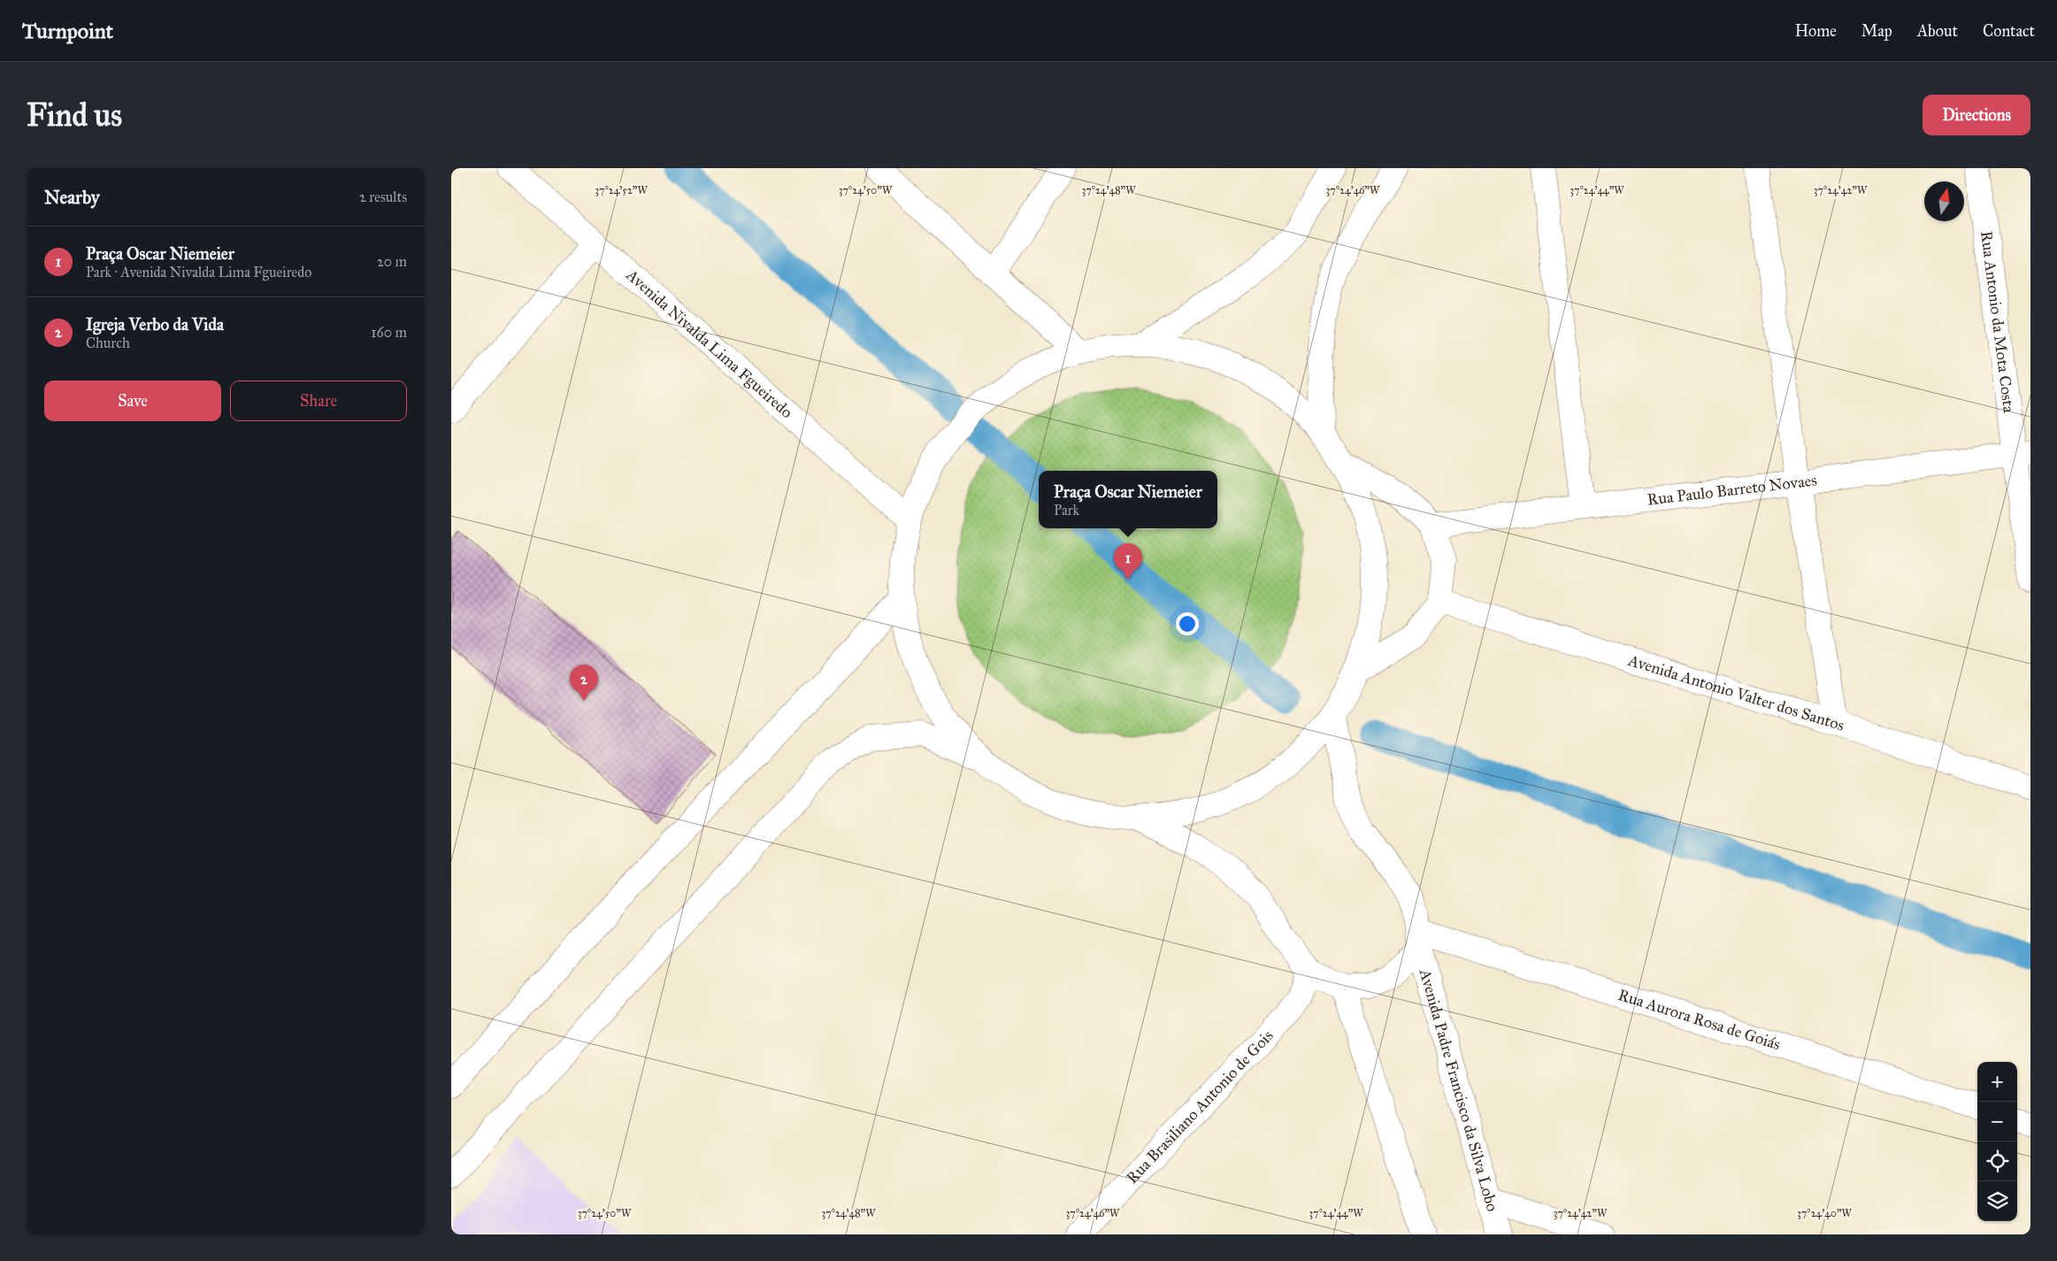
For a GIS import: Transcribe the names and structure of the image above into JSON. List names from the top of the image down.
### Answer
{
  "streets": {
    "street": [
      "Rua Antonio da Mota Costa",
      "Avenida Nivalda Lima Fgueiredo",
      "Rua Paulo Barreto Novaes",
      "Avenida Antonio Valter dos Santos",
      "Rua Aurora Rosa de Goiás",
      "Avenida Padre Francisco da Silva Lobo",
      "Rua Brasiliano Antonio de Gois"
    ]
  },
  "crossings": [
    ["Rua Antonio da Mota Costa", "Rua Paulo Barreto Novaes"],
    ["Rua Aurora Rosa de Goiás", "Avenida Padre Francisco da Silva Lobo"]
  ],
  "north": "top",
  "page": {
    "header": "Turnpoint",
    "nav": [
      "Home",
      "Map",
      "About",
      "Contact"
    ],
    "buttons": [
      "Directions",
      ["Save", "Share"]
    ],
    "title": "Find us",
    "heading": ["Nearby", "2 results"],
    "list": [
      {
        "mark": "1",
        "name": "Praça Oscar Niemeier",
        "note": "Park · Avenida Nivalda Lima Fgueiredo",
        "value": "20 m"
      },
      {
        "mark": "2",
        "name": "Igreja Verbo da Vida",
        "note": "Church",
        "value": "160 m"
      }
    ],
    "popup": ["Praça Oscar Niemeier", "Park"],
    "pins": ["1", "2"],
    "map_buttons": ["+", "−"]
  },
  "coordinates": [
    "37°24'52\"W",
    "37°24'50\"W",
    "37°24'48\"W",
    "37°24'46\"W",
    "37°24'44\"W",
    "37°24'42\"W",
    "37°24'40\"W"
  ]
}
